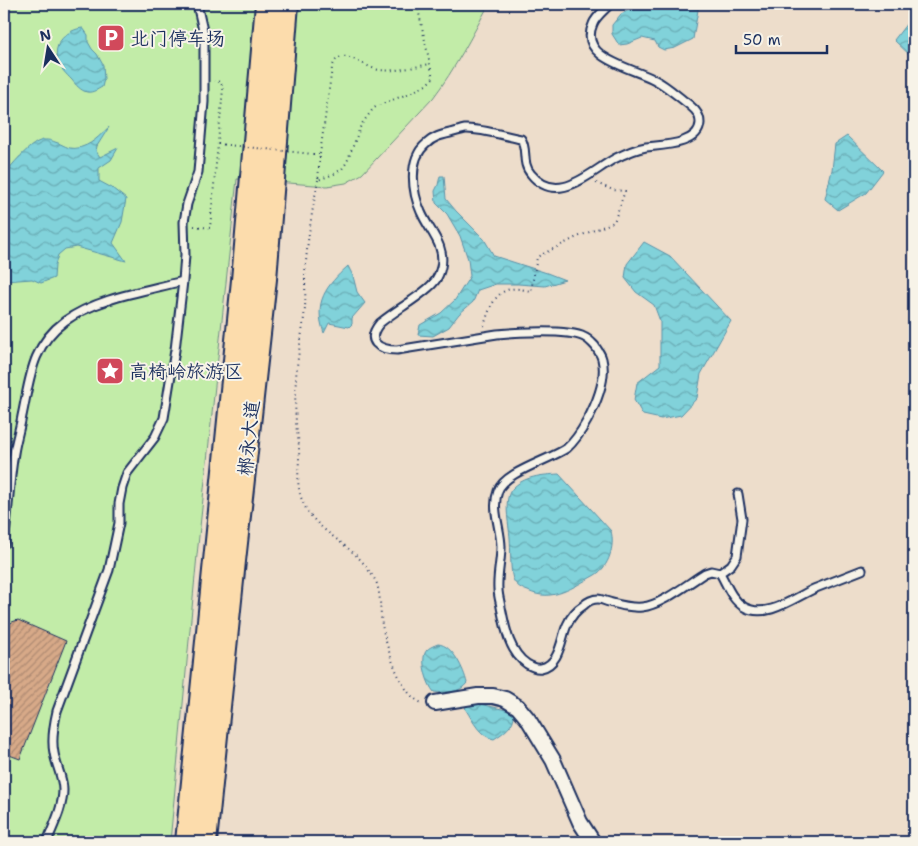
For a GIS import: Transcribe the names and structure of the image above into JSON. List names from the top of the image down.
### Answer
{
  "streets": {
    "highway": ["郴永大道"]
  },
  "places": {
    "parking": ["北门停车场"],
    "place": ["高椅岭旅游区"]
  },
  "scale_bar": "50 m",
  "north": "top"
}
